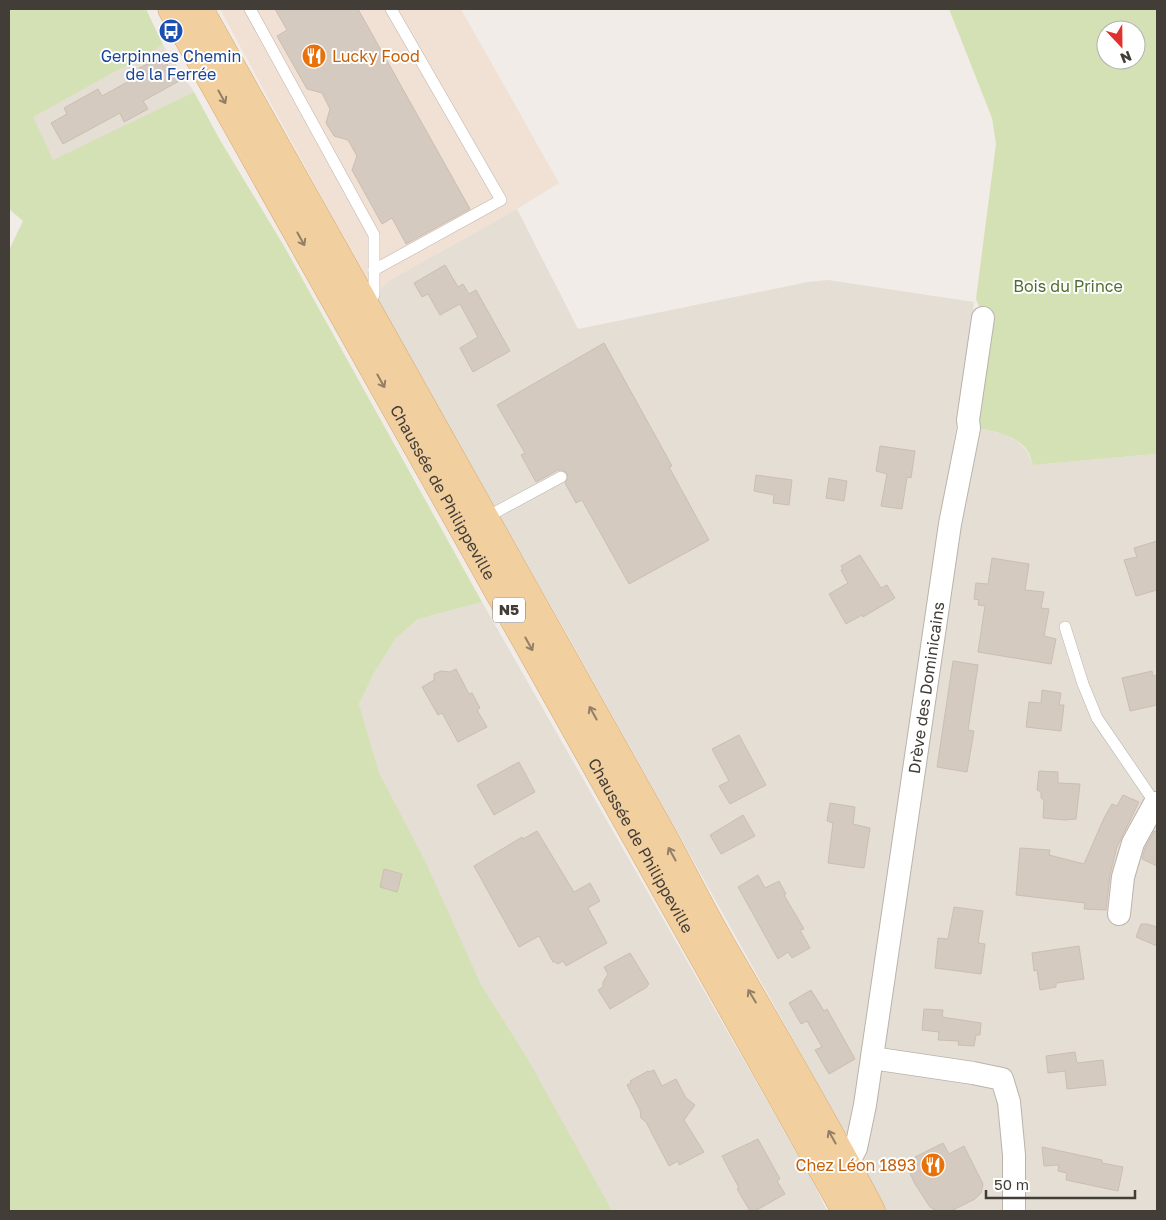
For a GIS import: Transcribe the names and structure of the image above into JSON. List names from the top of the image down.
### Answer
{
  "streets": {
    "main road": ["Chaussée de Philippeville", "N5"],
    "street": ["Drève des Dominicains"]
  },
  "crossings": [
    ["Chaussée de Philippeville", "Drève des Dominicains"]
  ],
  "parks": ["Bois du Prince"],
  "places": {
    "bus stop": ["Gerpinnes Chemin de la Ferrée"],
    "restaurant": ["Lucky Food", "Chez Léon 1893"]
  },
  "scale_bar": "50 m",
  "north": "bottom"
}
